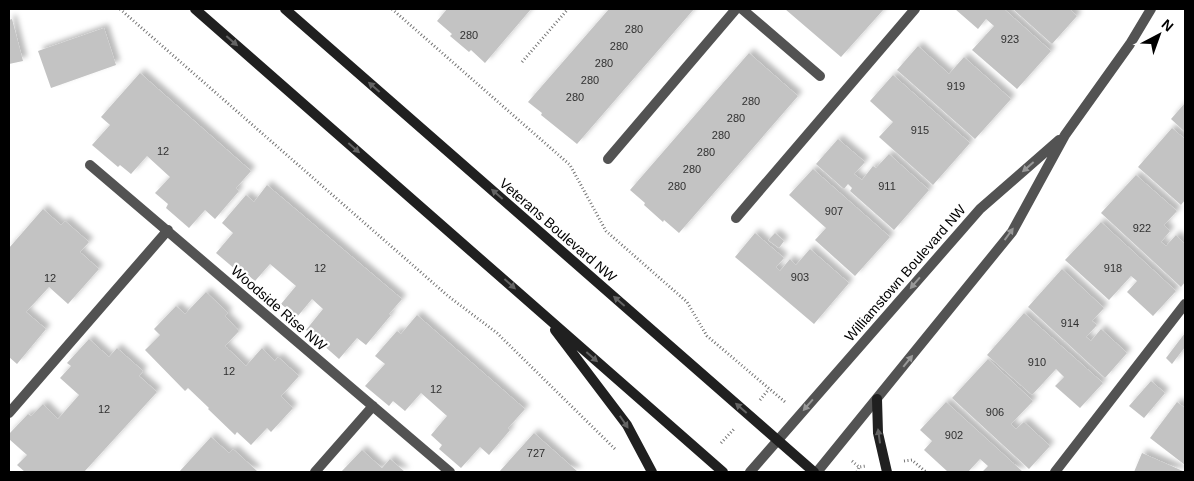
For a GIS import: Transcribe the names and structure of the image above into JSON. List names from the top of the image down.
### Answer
{
  "streets": {
    "main road": ["Veterans Boulevard NW"],
    "street": ["Williamstown Boulevard NW", "Woodside Rise NW"]
  },
  "crossings": [
    ["Veterans Boulevard NW", "Williamstown Boulevard NW"]
  ],
  "house_numbers": [
    "280",
    "280",
    "923",
    "280",
    "280",
    "280",
    "919",
    "280",
    "280",
    "280",
    "915",
    "280",
    "12",
    "280",
    "280",
    "280",
    "911",
    "907",
    "922",
    "12",
    "918",
    "903",
    "12",
    "914",
    "910",
    "12",
    "12",
    "12",
    "906",
    "902",
    "727"
  ],
  "north": "top right"
}
